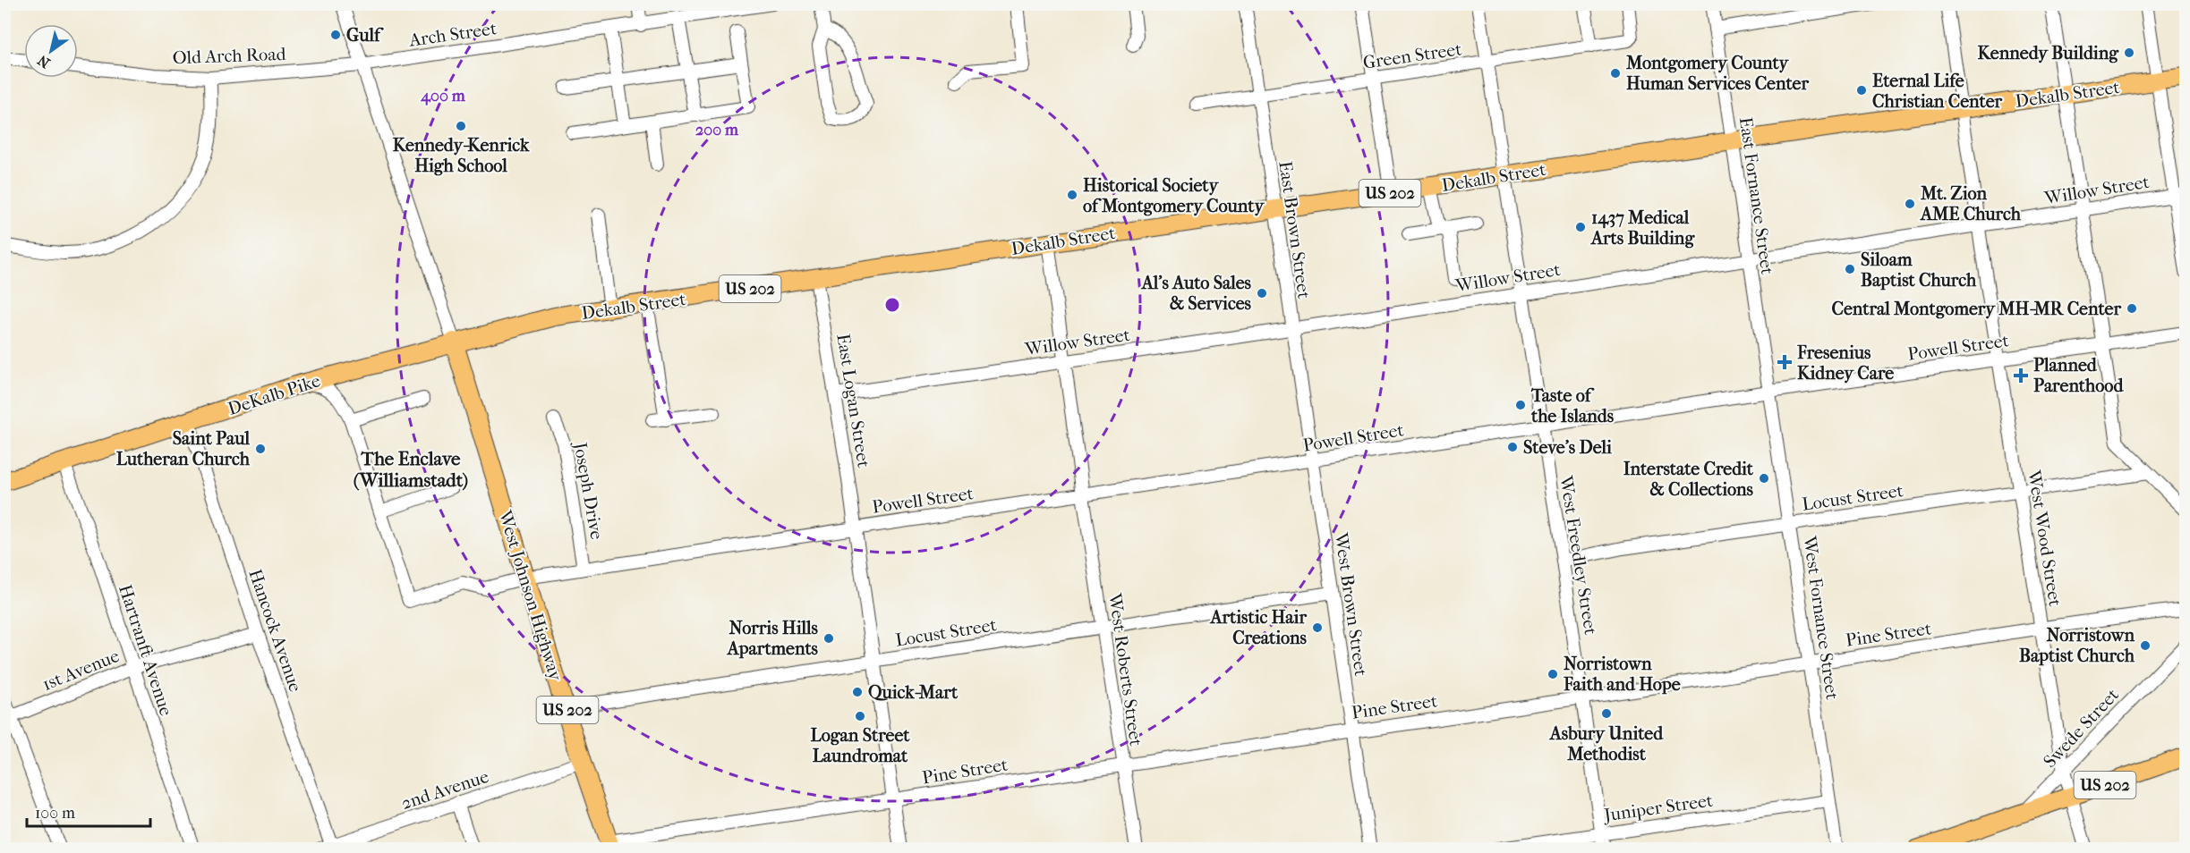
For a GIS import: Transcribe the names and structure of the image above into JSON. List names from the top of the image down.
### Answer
{
  "streets": {
    "highway": [
      "Dekalb Street",
      "US 202",
      "DeKalb Pike",
      "West Johnson Highway"
    ],
    "street": [
      "Arch Street",
      "Old Arch Road",
      "Green Street",
      "Willow Street",
      "East Fornance Street",
      "East Brown Street",
      "Powell Street",
      "East Logan Street",
      "Joseph Drive",
      "Locust Street",
      "West Wood Street",
      "West Freedley Street",
      "West Brown Street",
      "West Fornance Street",
      "Hancock Avenue",
      "Pine Street",
      "Hartranft Avenue",
      "1st Avenue",
      "West Roberts Street",
      "Swede Street",
      "2nd Avenue",
      "Juniper Street"
    ]
  },
  "crossings": [
    ["Arch Street", "Old Arch Road"],
    ["Green Street", "East Brown Street"],
    ["Green Street", "West Freedley Street"],
    ["Dekalb Street", "East Fornance Street"],
    ["Dekalb Street", "East Brown Street"],
    ["Dekalb Street", "DeKalb Pike"],
    ["Dekalb Street", "East Logan Street"],
    ["Dekalb Street", "West Wood Street"],
    ["Dekalb Street", "West Freedley Street"],
    ["Dekalb Street", "West Johnson Highway"],
    ["Dekalb Street", "West Roberts Street"],
    ["Willow Street", "East Fornance Street"],
    ["Willow Street", "East Brown Street"],
    ["Willow Street", "East Logan Street"],
    ["Willow Street", "West Wood Street"],
    ["Willow Street", "West Freedley Street"],
    ["Willow Street", "West Roberts Street"],
    ["US 202", "West Wood Street"],
    ["US 202", "Swede Street"],
    ["East Fornance Street", "Powell Street"],
    ["East Fornance Street", "West Fornance Street"],
    ["East Brown Street", "Powell Street"],
    ["East Brown Street", "West Brown Street"],
    ["Powell Street", "East Logan Street"],
    ["Powell Street", "Joseph Drive"],
    ["Powell Street", "West Wood Street"],
    ["Powell Street", "West Freedley Street"],
    ["Powell Street", "West Johnson Highway"],
    ["Powell Street", "West Brown Street"],
    ["Powell Street", "West Fornance Street"],
    ["Powell Street", "West Roberts Street"],
    ["DeKalb Pike", "West Johnson Highway"],
    ["DeKalb Pike", "Hancock Avenue"],
    ["DeKalb Pike", "Hartranft Avenue"],
    ["East Logan Street", "Locust Street"],
    ["East Logan Street", "Pine Street"],
    ["Locust Street", "West Wood Street"],
    ["Locust Street", "West Freedley Street"],
    ["Locust Street", "West Johnson Highway"],
    ["Locust Street", "West Brown Street"],
    ["Locust Street", "West Fornance Street"],
    ["Locust Street", "West Roberts Street"],
    ["West Wood Street", "Pine Street"],
    ["West Wood Street", "Swede Street"],
    ["West Freedley Street", "Pine Street"],
    ["West Freedley Street", "Juniper Street"],
    ["West Johnson Highway", "Pine Street"],
    ["West Johnson Highway", "2nd Avenue"],
    ["West Brown Street", "Pine Street"],
    ["West Fornance Street", "Pine Street"],
    ["West Fornance Street", "Juniper Street"],
    ["Hancock Avenue", "1st Avenue"],
    ["Hancock Avenue", "2nd Avenue"],
    ["Pine Street", "West Roberts Street"],
    ["Hartranft Avenue", "1st Avenue"]
  ],
  "districts": ["The Enclave (Williamstadt)"],
  "places": {
    "other": [
      "Gulf",
      "Kennedy Building",
      "Montgomery County Human Services Center",
      "Eternal Life Christian Center",
      "Kennedy-Kenrick High School",
      "Historical Society of Montgomery County",
      "Mt. Zion AME Church",
      "1437 Medical Arts Building",
      "Siloam Baptist Church",
      "Al's Auto Sales & Services",
      "Central Montgomery MH-MR Center",
      "Taste of the Islands",
      "Steve's Deli",
      "Saint Paul Lutheran Church",
      "Interstate Credit & Collections",
      "Artistic Hair Creations",
      "Norris Hills Apartments",
      "Norristown Baptist Church",
      "Norristown Faith and Hope",
      "Quick-Mart",
      "Asbury United Methodist",
      "Logan Street Laundromat"
    ],
    "health": ["Fresenius Kidney Care", "Planned Parenthood"]
  },
  "scale_bar": "100 m",
  "north": "bottom left",
  "rings": ["400 m", "200 m"]
}
